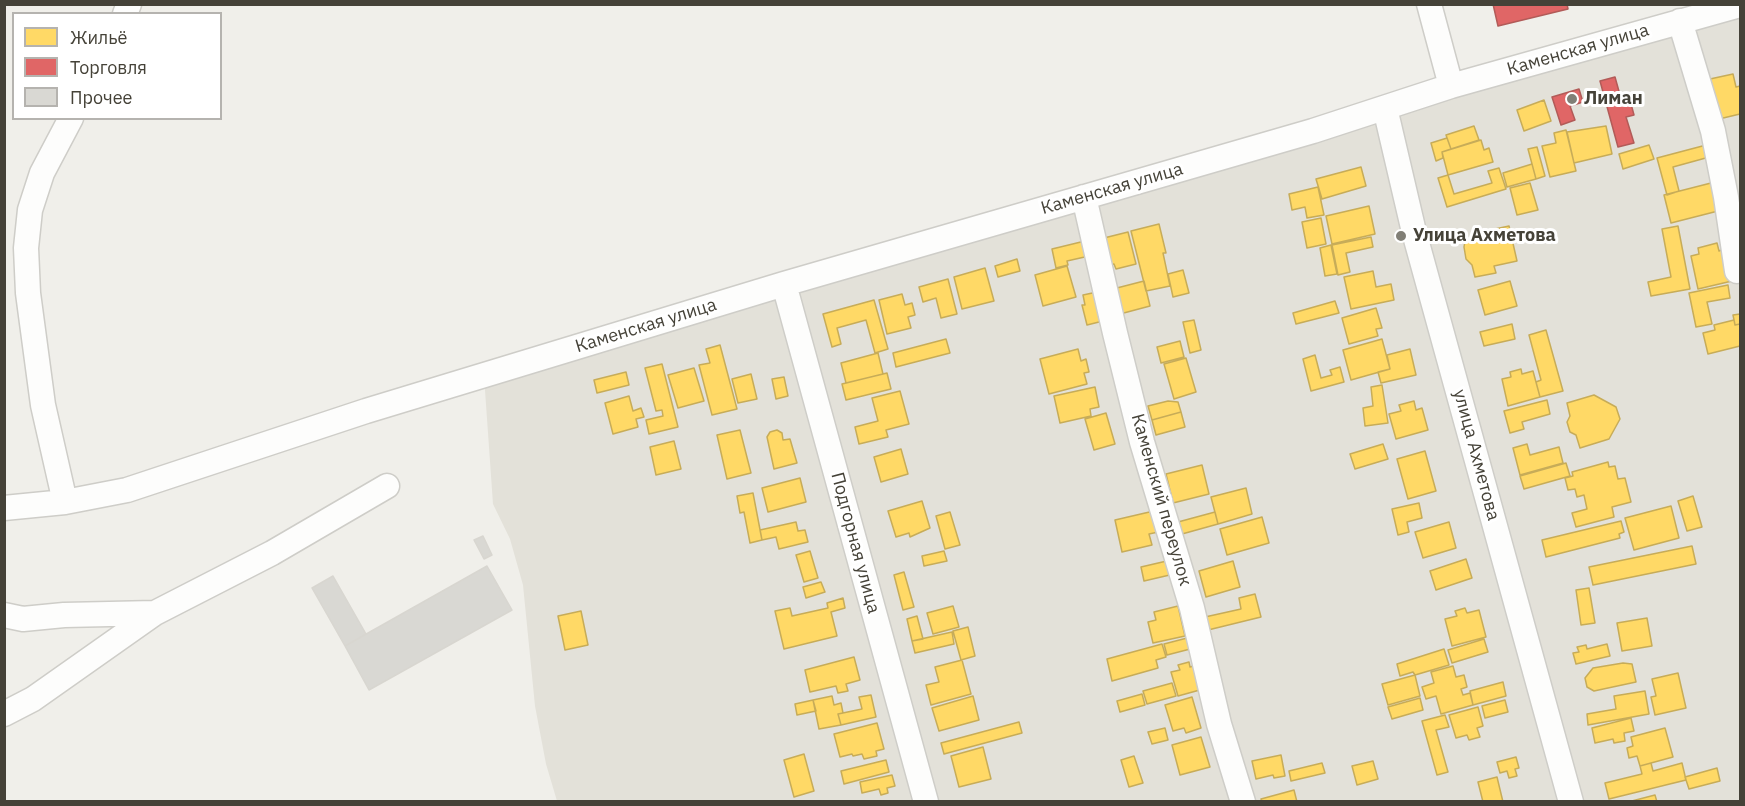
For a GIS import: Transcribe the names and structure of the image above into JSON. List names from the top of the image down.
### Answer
{
  "streets": {
    "street": [
      "Каменская улица",
      "улица Ахметова",
      "Каменский переулок",
      "Подгорная улица"
    ]
  },
  "crossings": [
    ["Каменская улица", "улица Ахметова"],
    ["Каменская улица", "Каменский переулок"],
    ["Каменская улица", "Подгорная улица"]
  ],
  "places": ["Лиман", "Улица Ахметова"],
  "legend": ["Жильё", "Торговля", "Прочее"]
}
